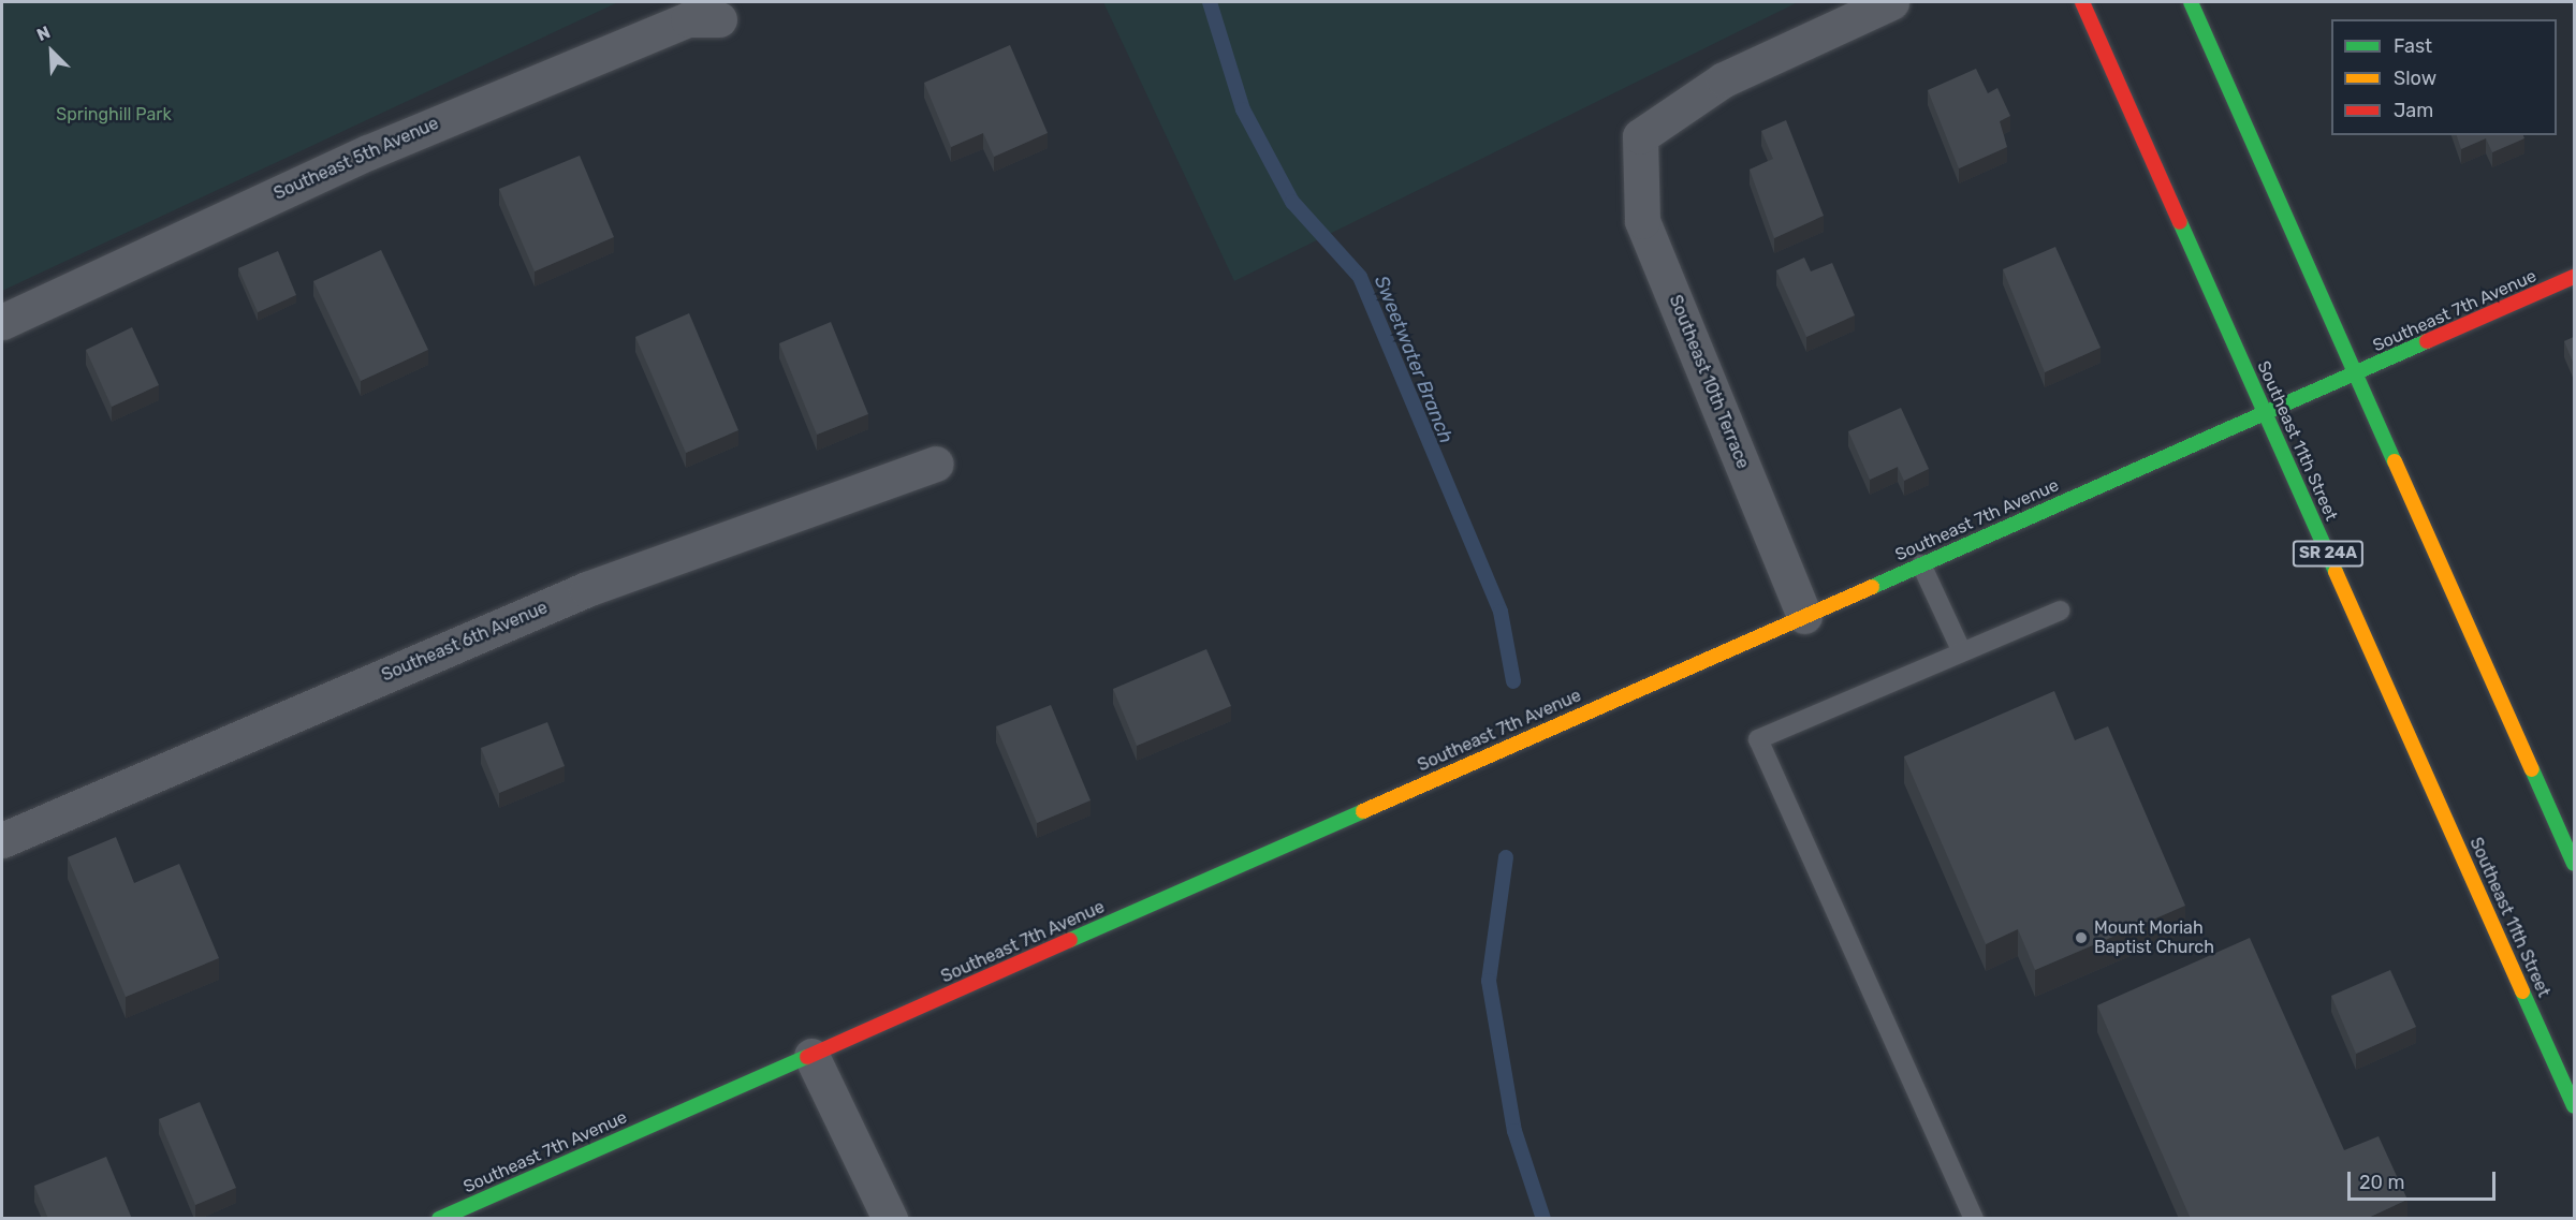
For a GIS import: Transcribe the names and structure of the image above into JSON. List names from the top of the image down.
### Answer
{
  "streets": {
    "main road": ["Southeast 7th Avenue", "Southeast 11th Street", "SR 24A"],
    "street": ["Southeast 5th Avenue", "Southeast 10th Terrace", "Southeast 6th Avenue"]
  },
  "crossings": [
    ["Southeast 7th Avenue", "Southeast 10th Terrace"],
    ["Southeast 7th Avenue", "Southeast 11th Street"]
  ],
  "water": ["Sweetwater Branch"],
  "parks": ["Springhill Park"],
  "places": ["Mount Moriah Baptist Church"],
  "legend": ["Fast", "Slow", "Jam"],
  "scale_bar": "20 m",
  "north": "top left"
}
